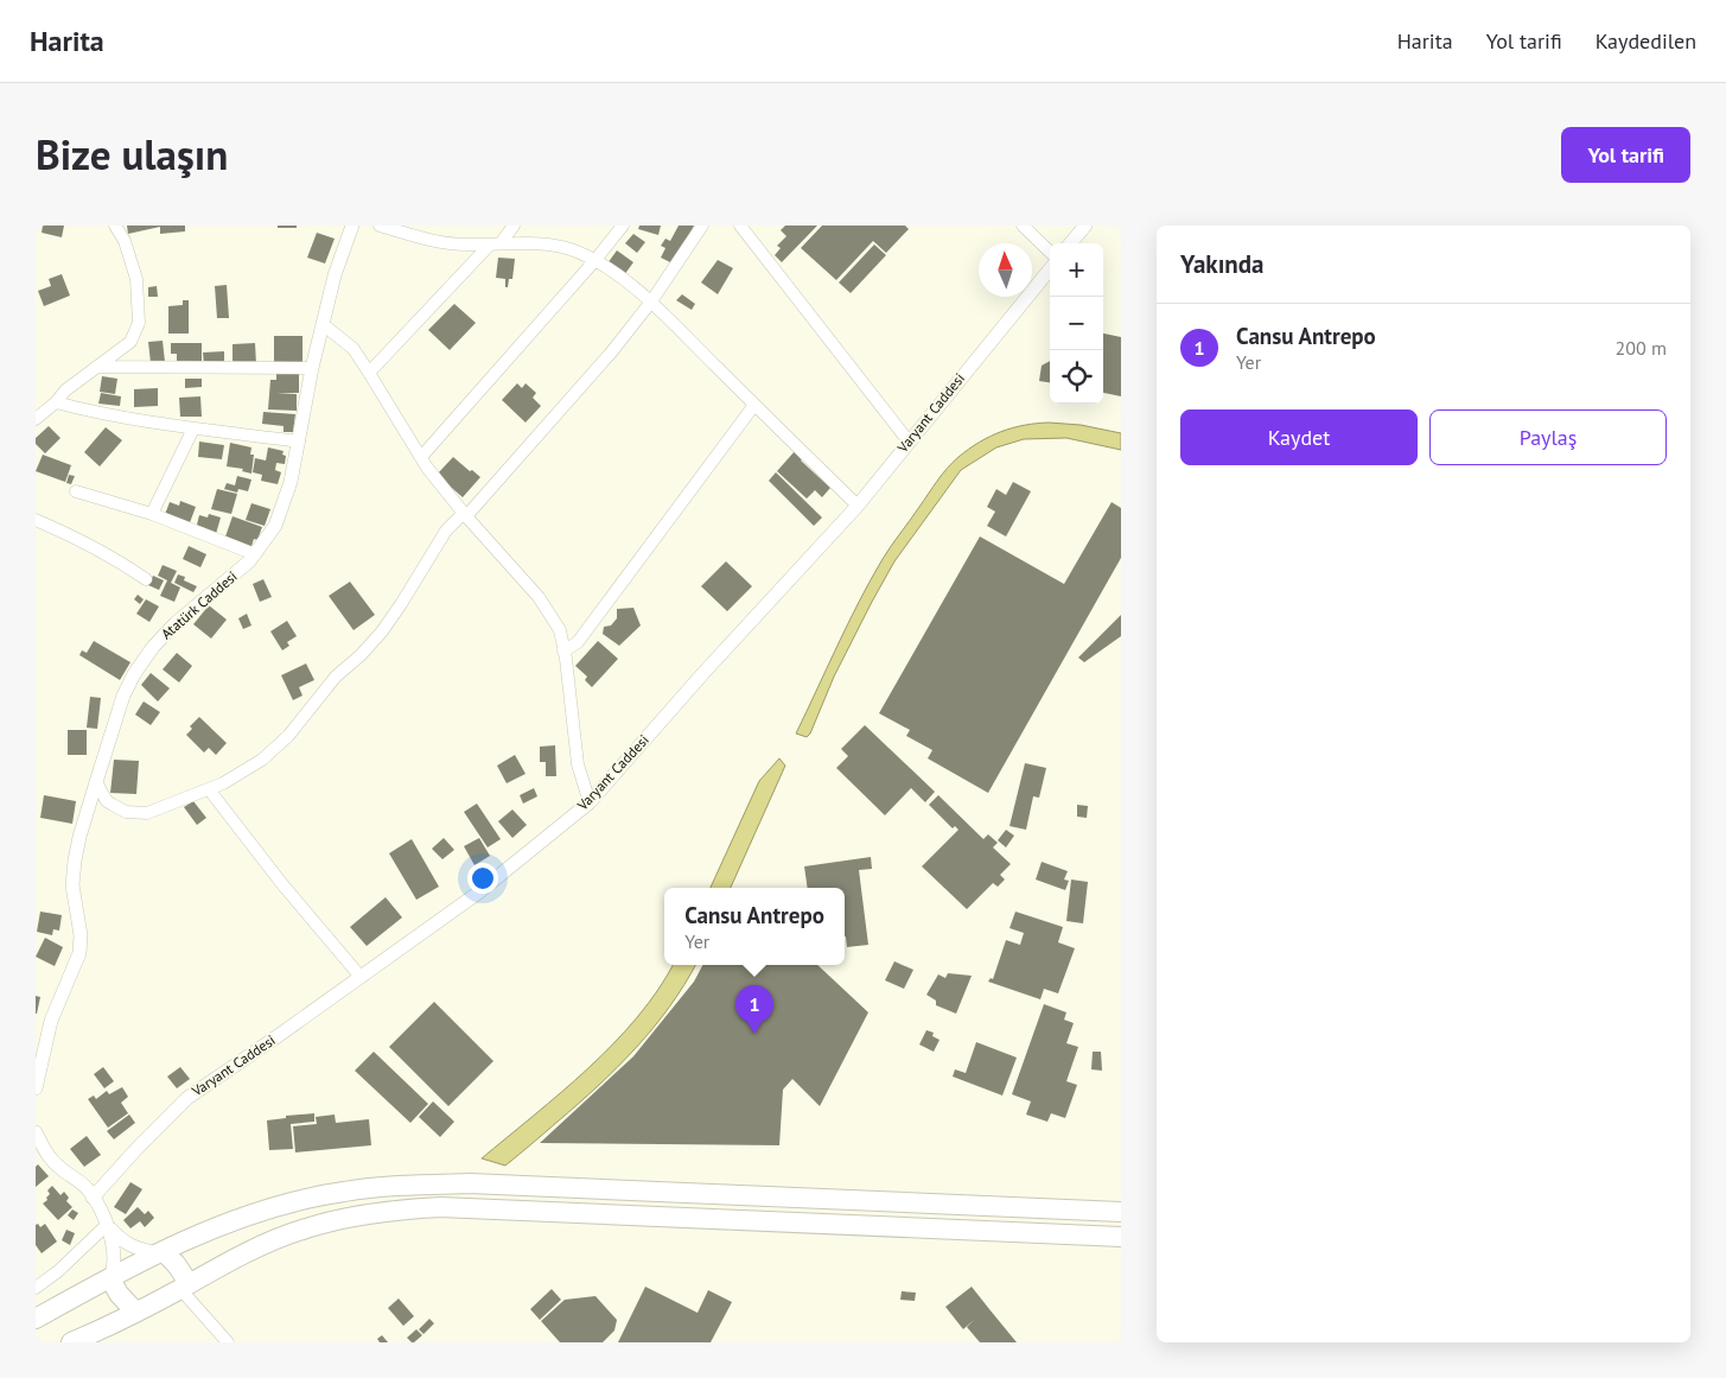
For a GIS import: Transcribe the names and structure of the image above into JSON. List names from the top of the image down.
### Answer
{
  "streets": {
    "street": ["Varyant Caddesi", "Atatürk Caddesi"]
  },
  "north": "top",
  "page": {
    "header": "Harita",
    "nav": ["Harita", "Yol tarifi", "Kaydedilen"],
    "title": "Bize ulaşın",
    "buttons": [
      "Yol tarifi",
      ["Kaydet", "Paylaş"]
    ],
    "heading": "Yakında",
    "map_buttons": ["+", "−"],
    "list": [
      {
        "mark": "1",
        "name": "Cansu Antrepo",
        "note": "Yer",
        "value": "200 m"
      }
    ],
    "popup": ["Cansu Antrepo", "Yer"],
    "pins": "1"
  }
}
